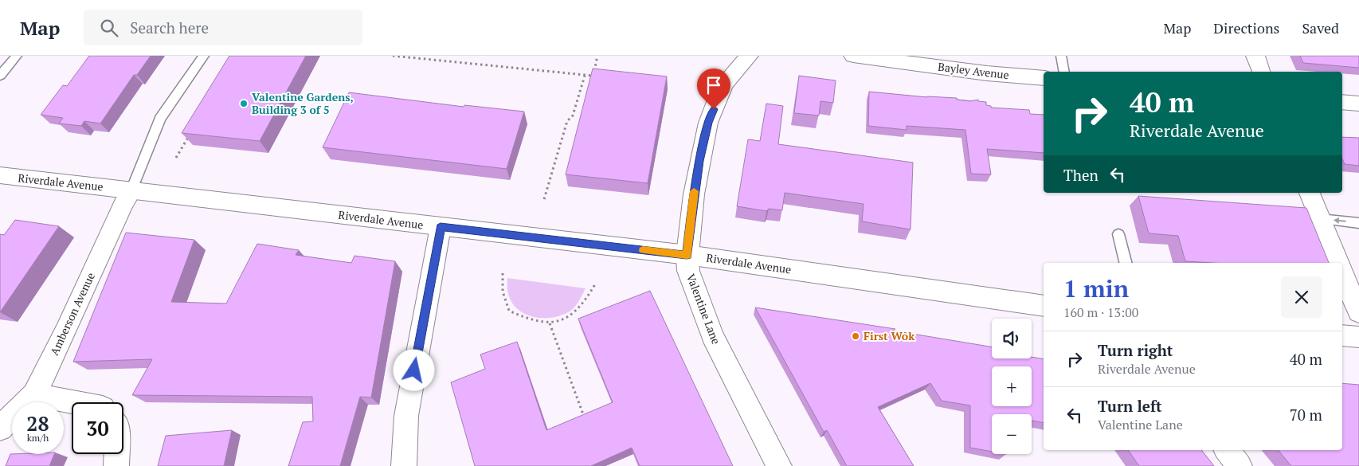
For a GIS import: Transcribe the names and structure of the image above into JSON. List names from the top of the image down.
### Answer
{
  "streets": {
    "street": [
      "Bayley Avenue",
      "Riverdale Avenue",
      "Valentine Lane",
      "Amberson Avenue"
    ]
  },
  "crossings": [
    ["Riverdale Avenue", "Valentine Lane"],
    ["Riverdale Avenue", "Amberson Avenue"]
  ],
  "places": ["Valentine Gardens, Building 3 of 5", "First Wok"],
  "page": {
    "header": "Map",
    "search": "Search here",
    "nav": ["Map", "Directions", "Saved"],
    "turn": ["40 m", "Riverdale Avenue"],
    "then": "Then",
    "heading": ["1 min", "160 m · 13:00"],
    "map_buttons": ["+", "−"],
    "list": [
      {
        "name": "Turn right",
        "note": "Riverdale Avenue",
        "value": "40 m"
      },
      {
        "name": "Turn left",
        "note": "Valentine Lane",
        "value": "70 m"
      }
    ],
    "speed": "28 km/h",
    "limit": "30"
  }
}
